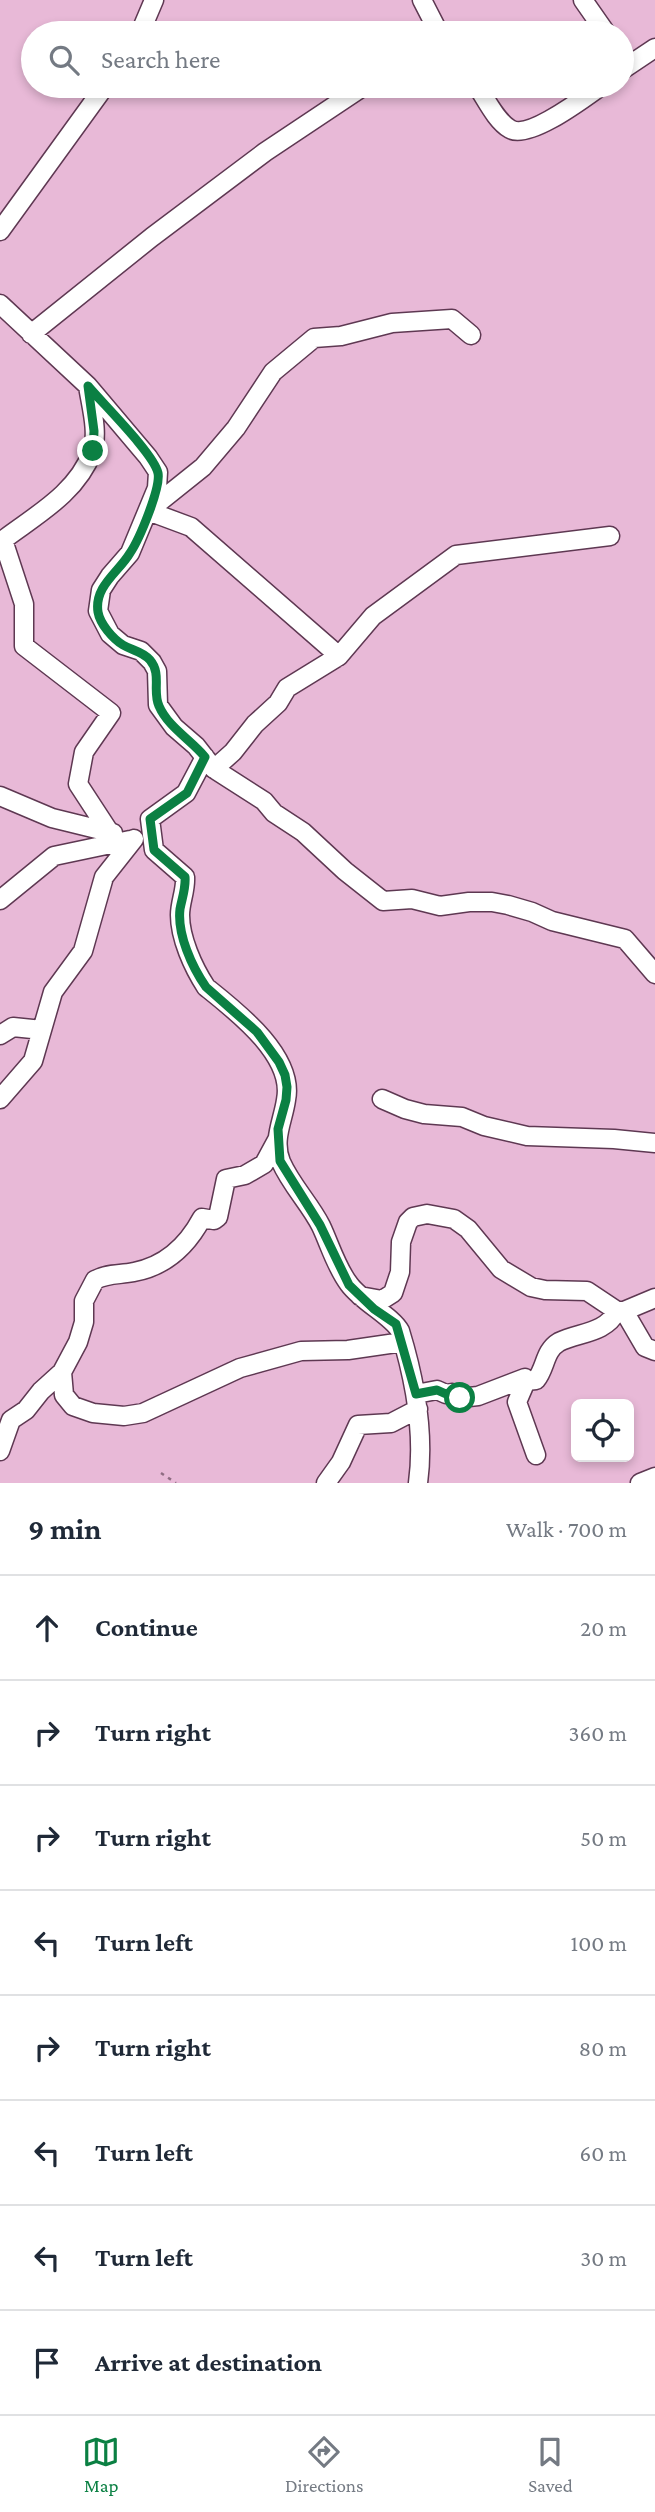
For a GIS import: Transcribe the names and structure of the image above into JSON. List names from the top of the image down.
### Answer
{
  "page": {
    "search": "Search here",
    "heading": ["9 min", "Walk · 700 m"],
    "list": [
      ["Continue", "20 m"],
      ["Turn right", "360 m"],
      ["Turn right", "50 m"],
      ["Turn left", "100 m"],
      ["Turn right", "80 m"],
      ["Turn left", "60 m"],
      ["Turn left", "30 m"],
      "Arrive at destination"
    ],
    "nav": ["Map", "Directions", "Saved"]
  }
}
